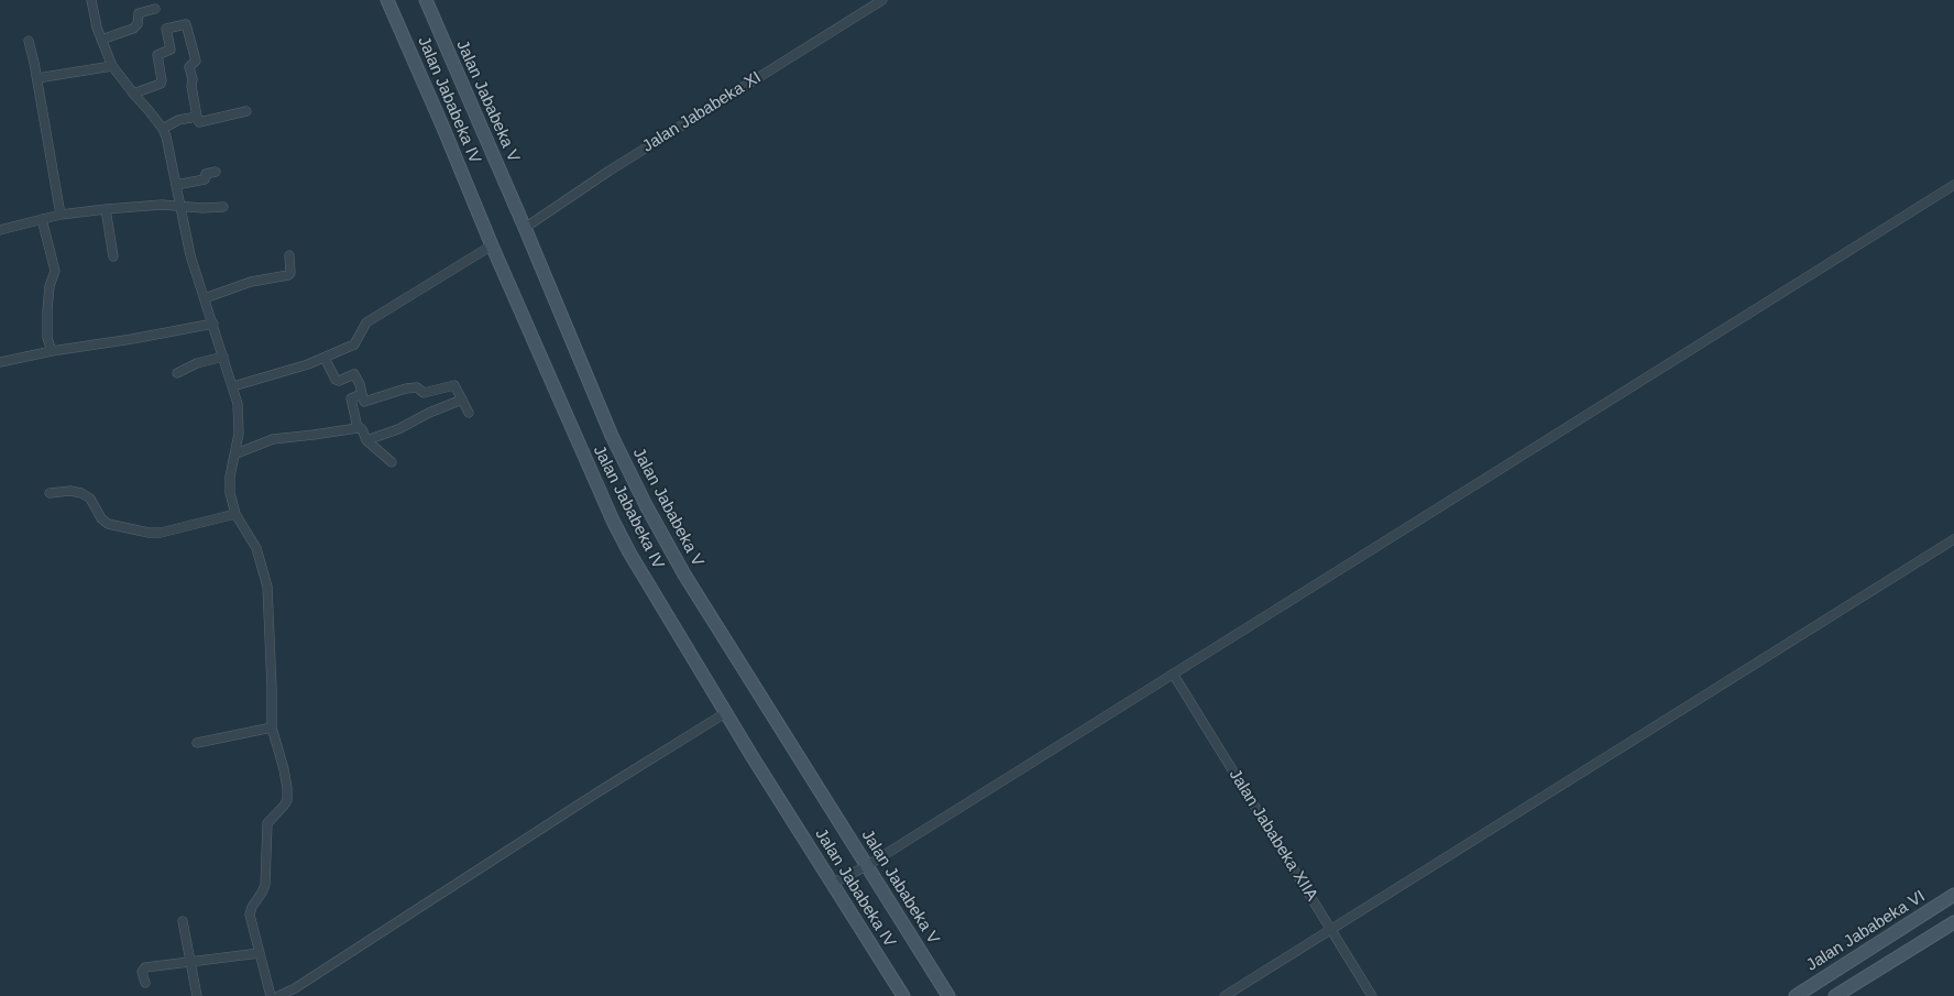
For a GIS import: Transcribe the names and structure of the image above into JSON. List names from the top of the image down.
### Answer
{
  "streets": {
    "street": [
      "Jalan Jababeka IV",
      "Jalan Jababeka V",
      "Jalan Jababeka XI",
      "Jalan Jababeka XIIA",
      "Jalan Jababeka VI"
    ]
  },
  "crossings": [
    ["Jalan Jababeka V", "Jalan Jababeka XI"]
  ]
}
